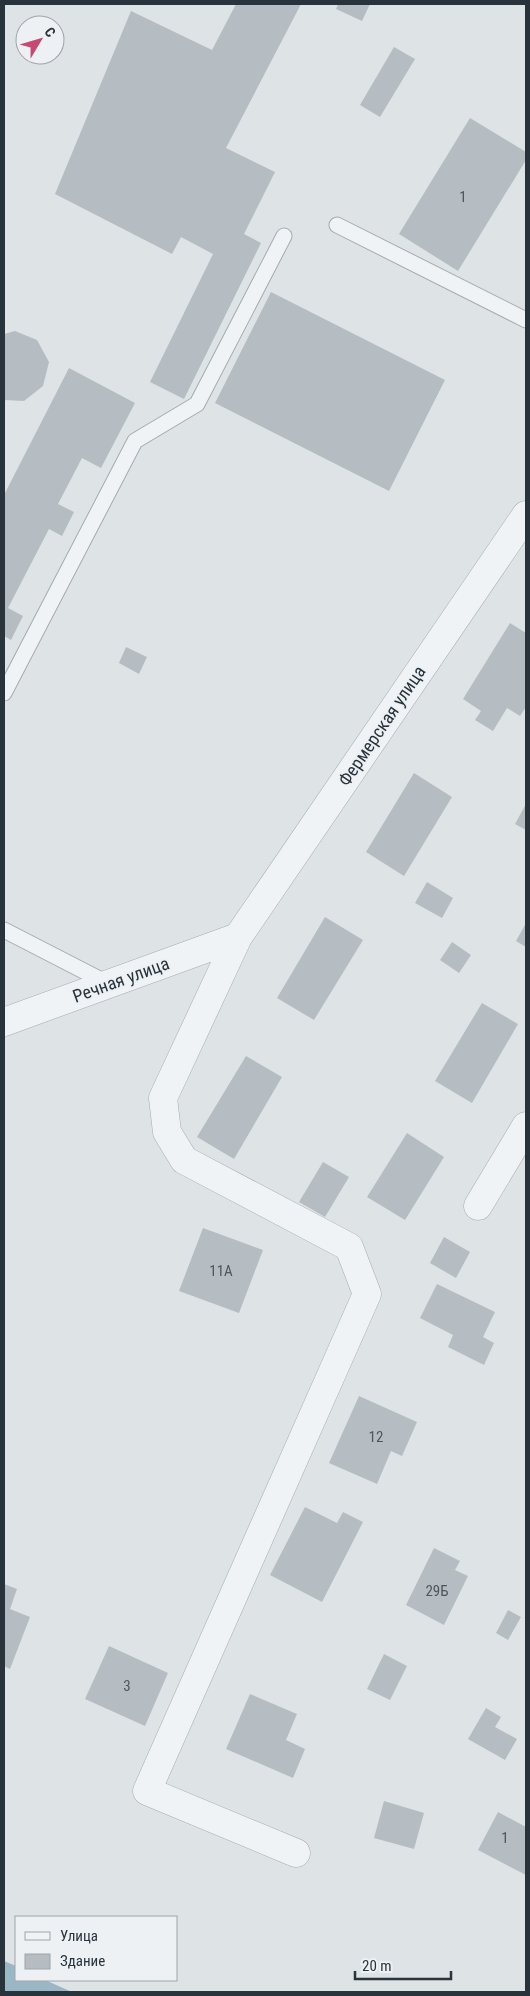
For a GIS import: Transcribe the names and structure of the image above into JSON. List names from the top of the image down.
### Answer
{
  "streets": {
    "street": ["Фермерская улица", "Речная улица"]
  },
  "crossings": [
    ["Фермерская улица", "Речная улица"]
  ],
  "house_numbers": [
    "1",
    "11А",
    "12",
    "29Б",
    "3",
    "1"
  ],
  "legend": ["Улица", "Здание"],
  "scale_bar": "20 m",
  "north": "top right"
}
